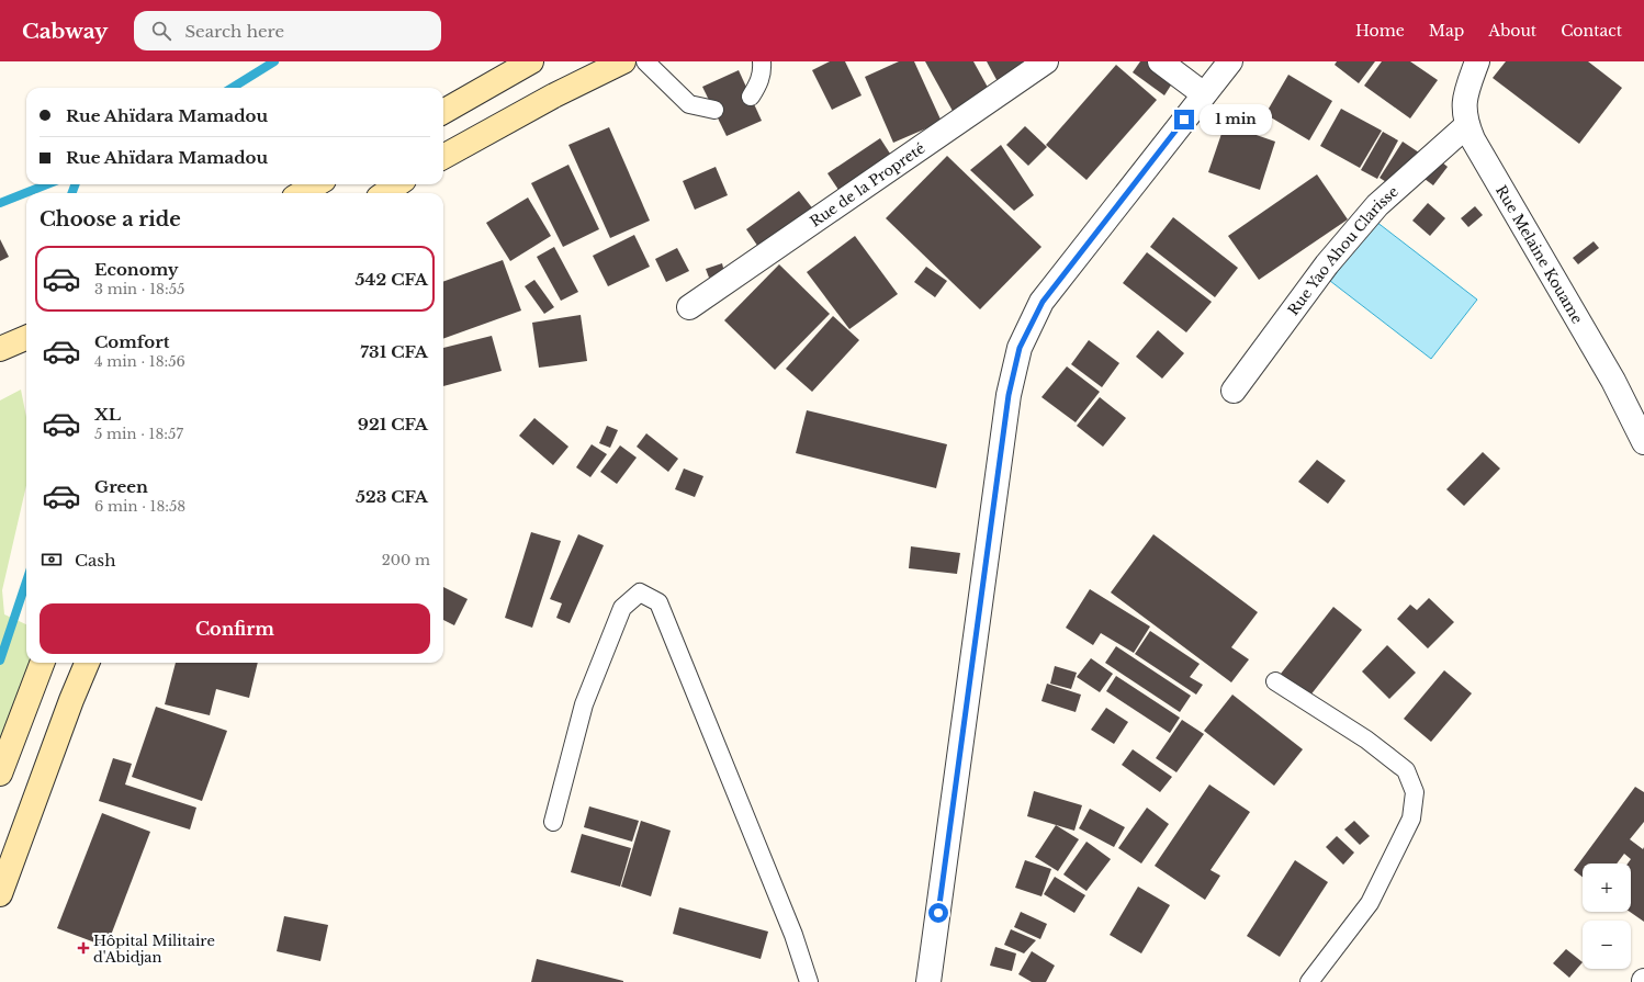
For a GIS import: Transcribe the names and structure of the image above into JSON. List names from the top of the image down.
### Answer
{
  "streets": {
    "street": ["Rue de la Propreté", "Rue Yao Ahou Clarisse", "Rue Melaine Kouame"]
  },
  "crossings": [
    ["Rue Yao Ahou Clarisse", "Rue Melaine Kouame"]
  ],
  "places": {
    "health": ["Hôpital Militaire d'Abidjan"]
  },
  "page": {
    "header": "Cabway",
    "search": "Search here",
    "nav": [
      "Home",
      "Map",
      "About",
      "Contact"
    ],
    "banner": ["Rue Ahïdara Mamadou", "Rue Ahïdara Mamadou"],
    "bubble": "1 min",
    "heading": "Choose a ride",
    "list": [
      {
        "name": "Economy",
        "note": "3 min · 18:55",
        "value": "542 CFA"
      },
      {
        "name": "Comfort",
        "note": "4 min · 18:56",
        "value": "731 CFA"
      },
      {
        "name": "XL",
        "note": "5 min · 18:57",
        "value": "921 CFA"
      },
      {
        "name": "Green",
        "note": "6 min · 18:58",
        "value": "523 CFA"
      }
    ],
    "pay": ["Cash", "200 m"],
    "buttons": "Confirm",
    "map_buttons": ["+", "−"]
  }
}
